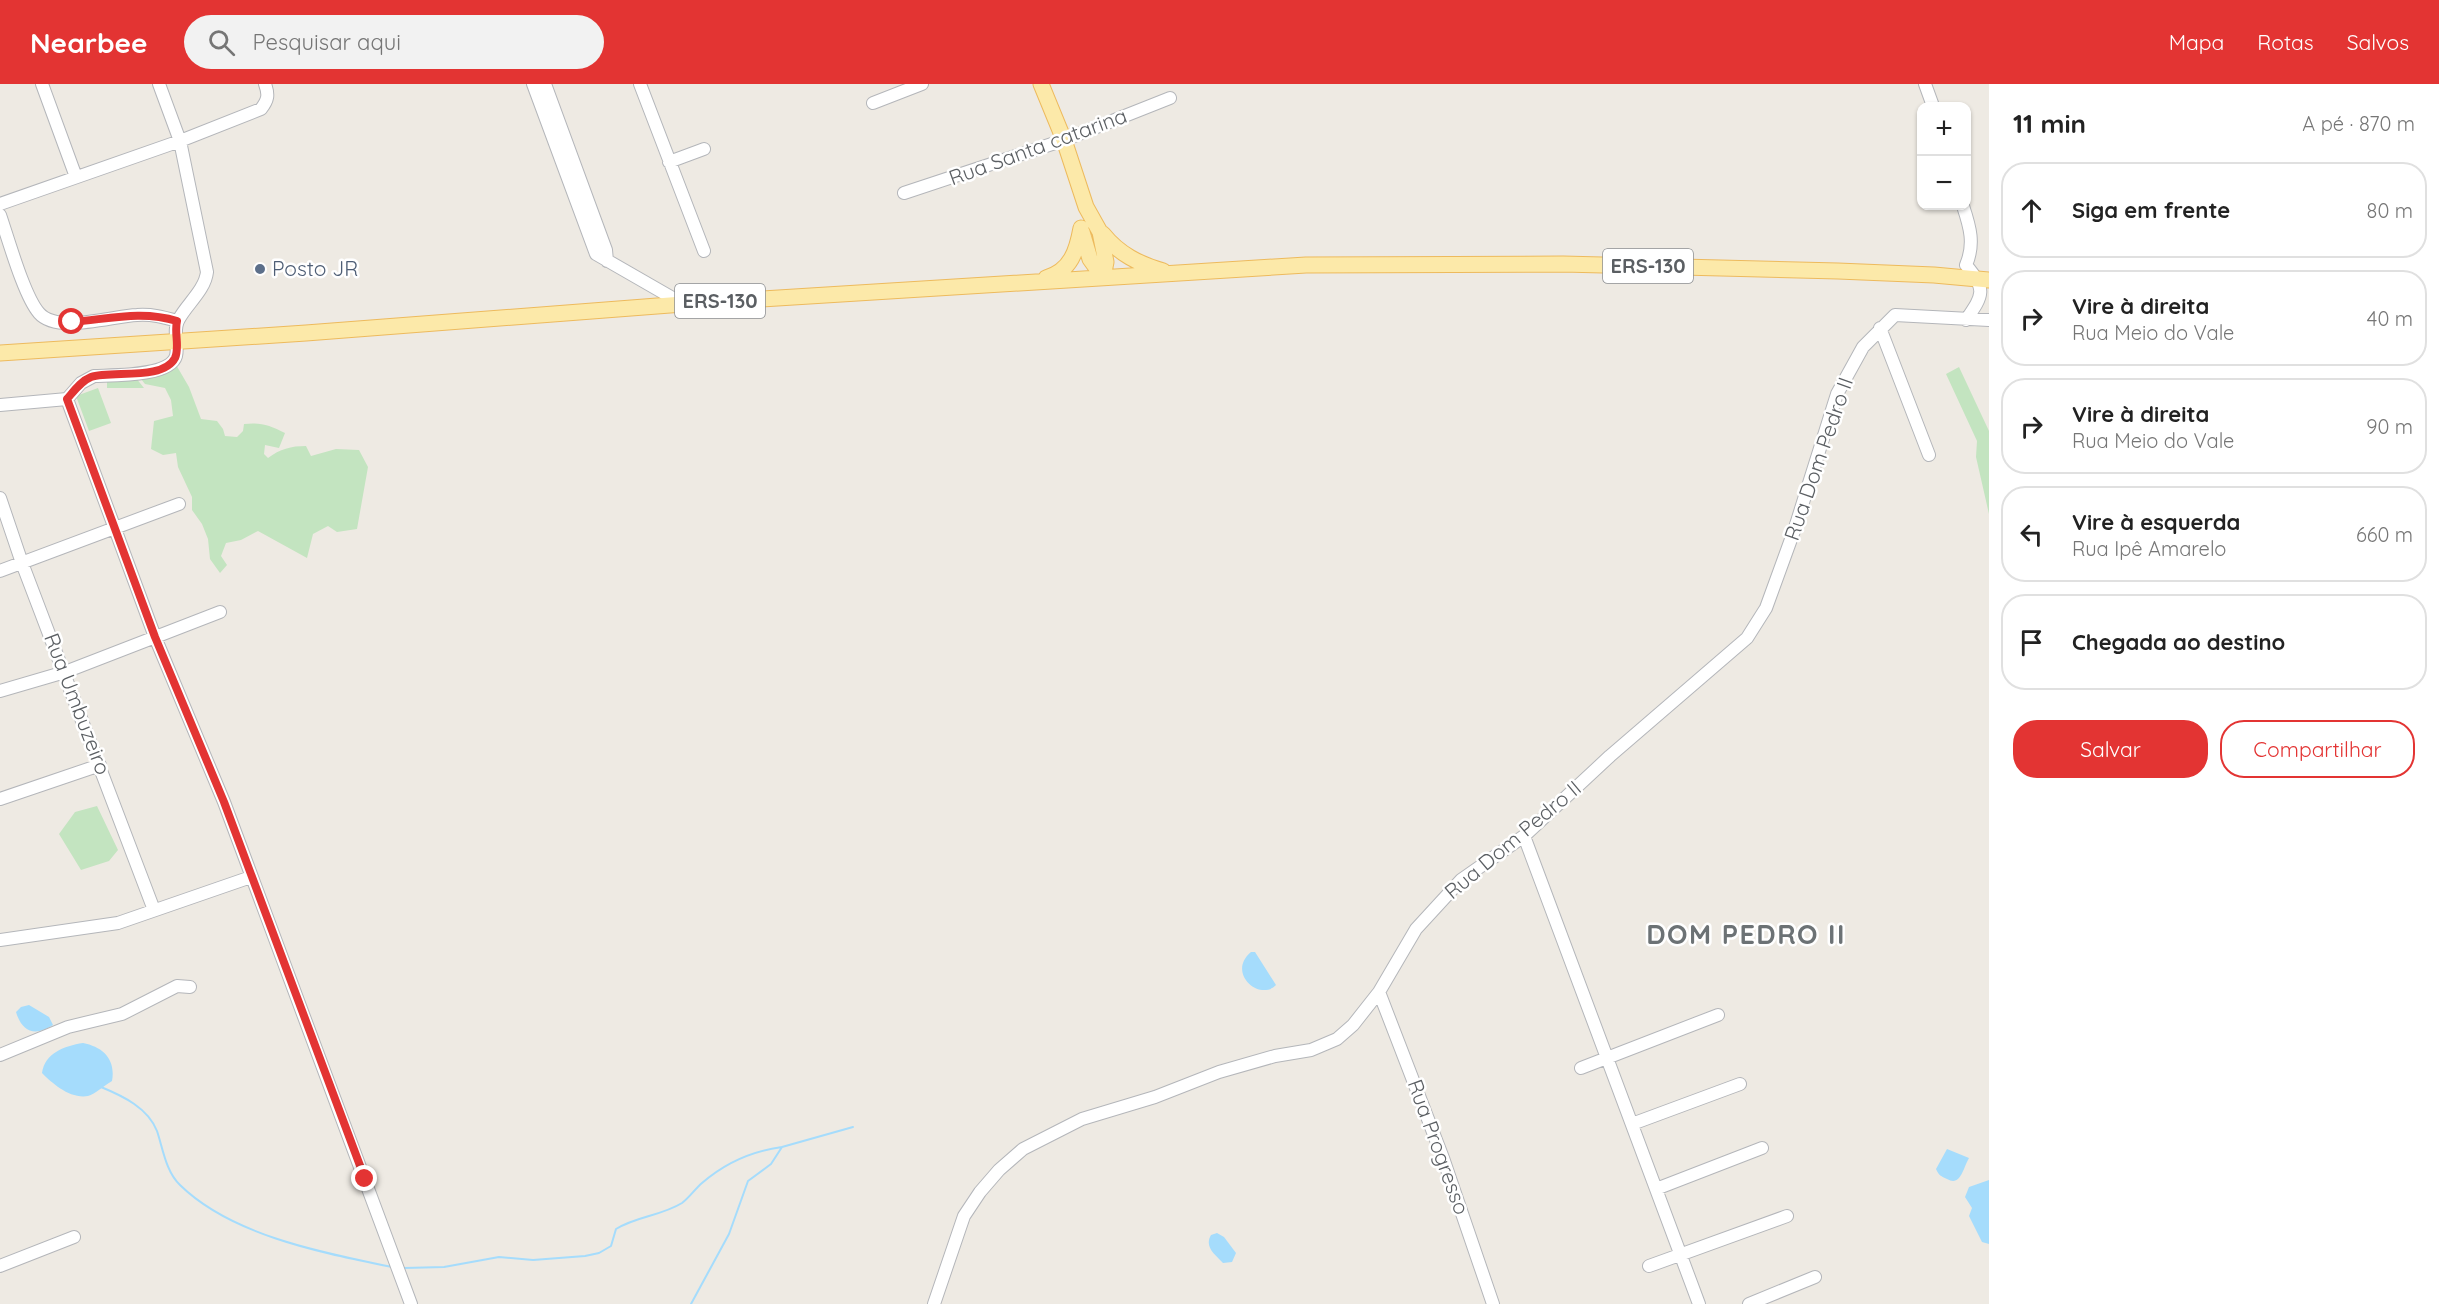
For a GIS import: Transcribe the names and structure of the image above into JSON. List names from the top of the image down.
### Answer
{
  "streets": {
    "main road": ["ERS-130"],
    "street": [
      "Rua Santa catarina",
      "Rua Dom Pedro II",
      "Rua Umbuzeiro",
      "Rua Progresso"
    ]
  },
  "crossings": [
    ["Rua Dom Pedro II", "Rua Progresso"]
  ],
  "districts": ["DOM PEDRO II"],
  "places": ["Posto JR"],
  "page": {
    "header": "Nearbee",
    "search": "Pesquisar aqui",
    "nav": ["Mapa", "Rotas", "Salvos"],
    "heading": ["11 min", "A pé · 870 m"],
    "map_buttons": ["+", "−"],
    "list": [
      ["Siga em frente", "80 m"],
      ["Vire à direita", "Rua Meio do Vale", "40 m"],
      ["Vire à direita", "Rua Meio do Vale", "90 m"],
      ["Vire à esquerda", "Rua Ipê Amarelo", "660 m"],
      "Chegada ao destino"
    ],
    "buttons": ["Salvar", "Compartilhar"]
  }
}
